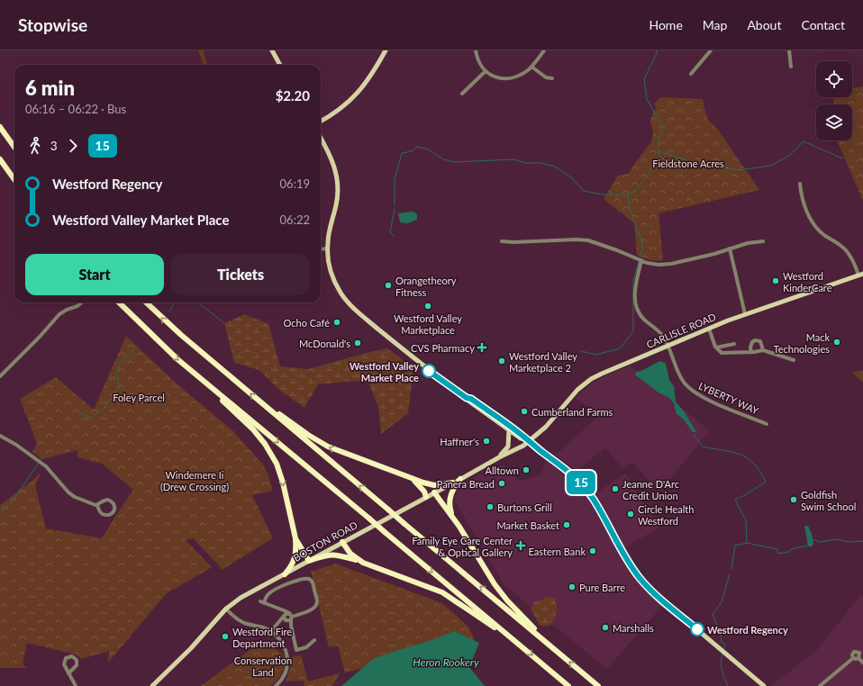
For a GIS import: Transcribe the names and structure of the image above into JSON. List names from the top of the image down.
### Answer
{
  "streets": {
    "main road": ["CARLISLE ROAD", "BOSTON ROAD"],
    "street": ["LYBERTY WAY"]
  },
  "crossings": [
    ["CARLISLE ROAD", "LYBERTY WAY"],
    ["CARLISLE ROAD", "BOSTON ROAD"]
  ],
  "water": ["Heron Rookery"],
  "parks": [
    "Fieldstone Acres",
    "Foley Parcel",
    "Windemere Ii (Drew Crossing)",
    "Conservation Land"
  ],
  "places": {
    "other": [
      "Westford KinderCare",
      "Orangetheory Fitness",
      "Westford Valley Marketplace",
      "Ocho Café",
      "Mack Technologies",
      "McDonald's",
      "Westford Valley Marketplace 2",
      "Westford Valley Market Place",
      "Cumberland Farms",
      "Haffner's",
      "Alltown",
      "Panera Bread",
      "Jeanne D'Arc Credit Union",
      "Goldfish Swim School",
      "Burtons Grill",
      "Circle Health Westford",
      "Market Basket",
      "Eastern Bank",
      "Pure Barre",
      "Marshalls",
      "Westford Regency",
      "Westford Fire Department"
    ],
    "health": ["CVS Pharmacy", "Family Eye Care Center & Optical Gallery"]
  },
  "lines": ["bus line 15"],
  "page": {
    "header": "Stopwise",
    "nav": [
      "Home",
      "Map",
      "About",
      "Contact"
    ],
    "on_map": "15",
    "heading": ["6 min", "06:16 – 06:22 · Bus", "$2.20"],
    "legs": ["3", "15"],
    "list": [
      {
        "name": "Westford Regency",
        "value": "06:19"
      },
      {
        "name": "Westford Valley Market Place",
        "value": "06:22"
      }
    ],
    "buttons": ["Start", "Tickets"]
  }
}
